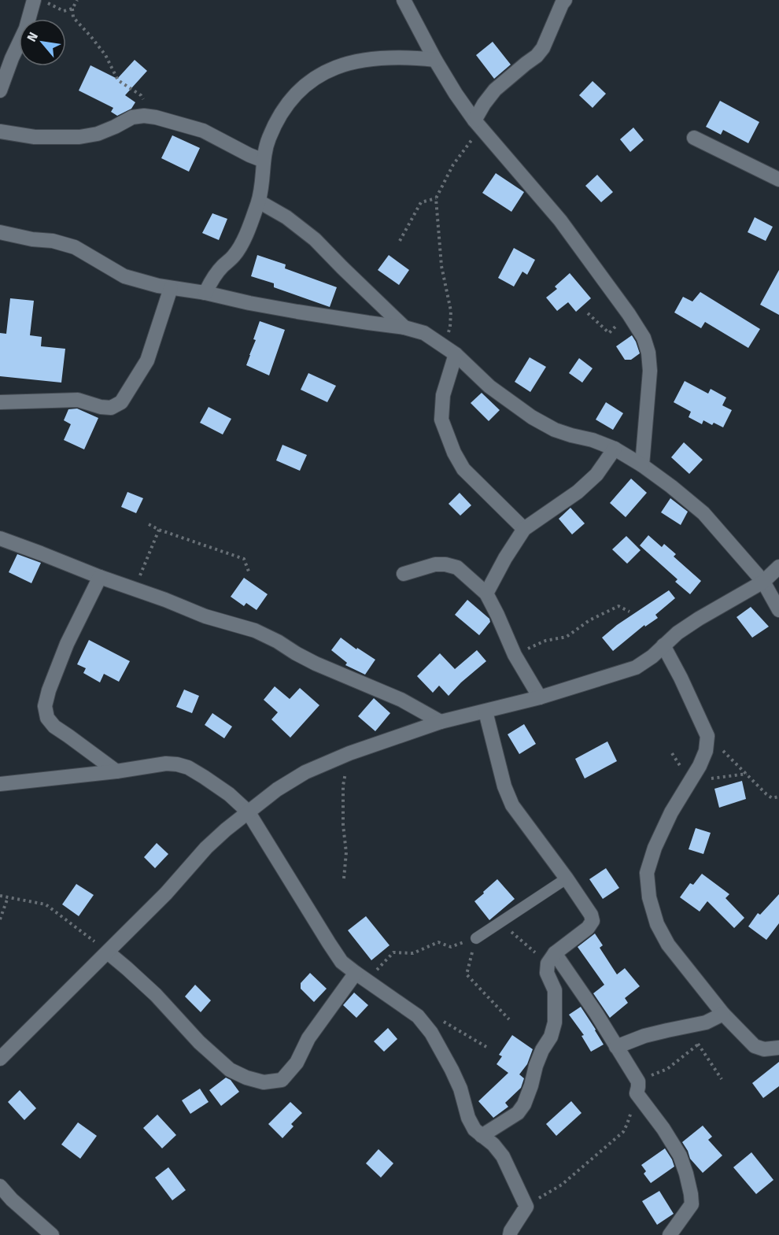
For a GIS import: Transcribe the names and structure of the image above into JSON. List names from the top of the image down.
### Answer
{
  "north": "top left"
}
